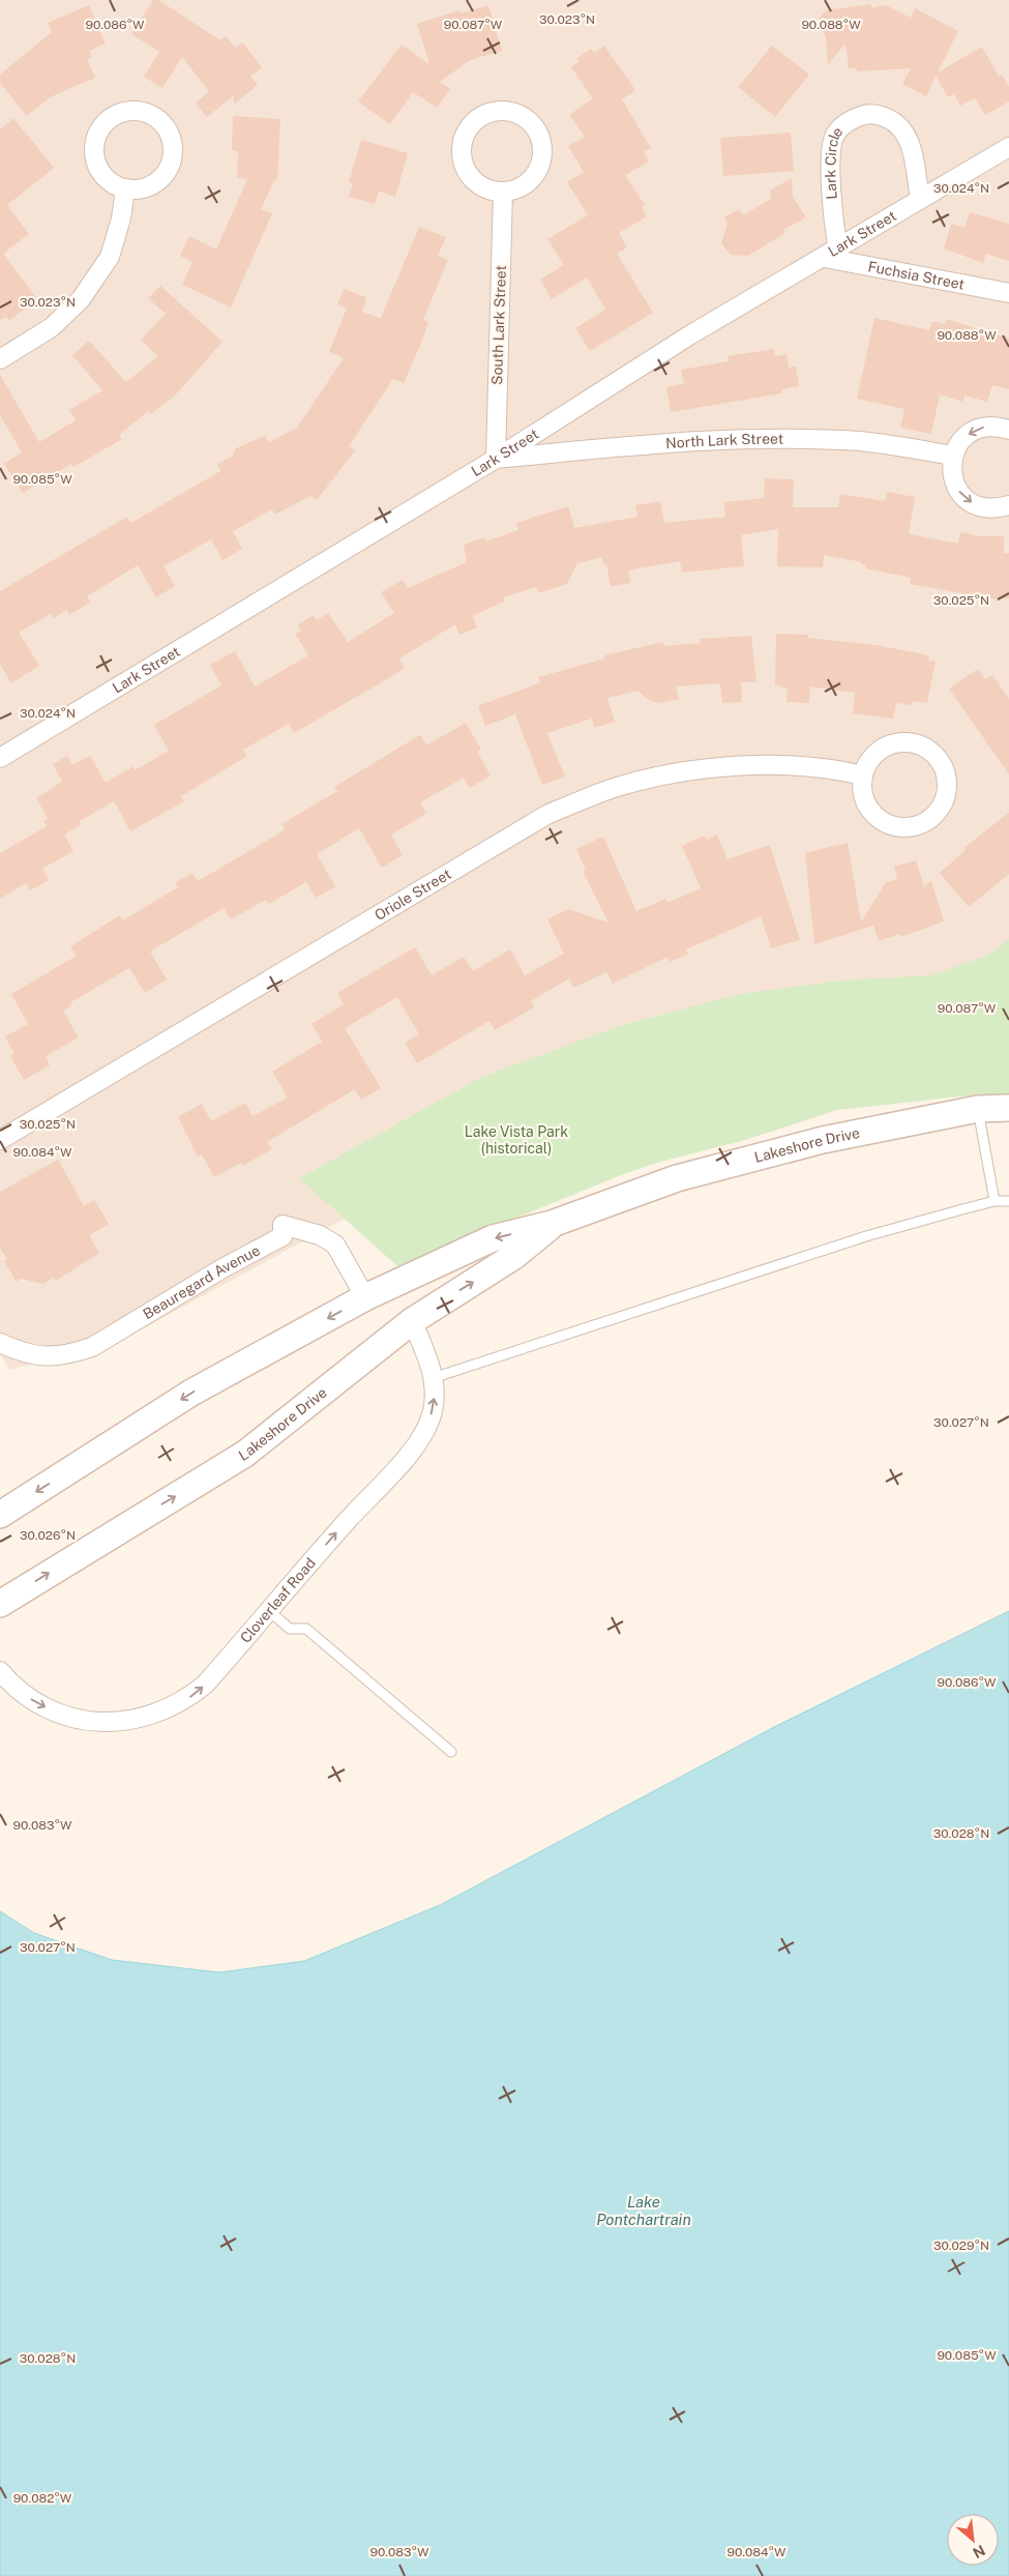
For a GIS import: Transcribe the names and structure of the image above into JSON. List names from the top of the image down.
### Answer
{
  "streets": {
    "street": [
      "Lark Circle",
      "Lark Street",
      "Fuchsia Street",
      "South Lark Street",
      "North Lark Street",
      "Oriole Street",
      "Lakeshore Drive",
      "Beauregard Avenue",
      "Cloverleaf Road"
    ]
  },
  "crossings": [
    ["Lark Circle", "Lark Street"],
    ["Lark Circle", "Fuchsia Street"],
    ["Lark Street", "Fuchsia Street"],
    ["Lark Street", "South Lark Street"],
    ["Lark Street", "North Lark Street"],
    ["South Lark Street", "North Lark Street"],
    ["Lakeshore Drive", "Beauregard Avenue"],
    ["Lakeshore Drive", "Cloverleaf Road"]
  ],
  "one_way": ["Cloverleaf Road"],
  "water": ["Lake Pontchartrain"],
  "parks": ["Lake Vista Park (historical)"],
  "north": "bottom right",
  "coordinates": [
    "30.023°N",
    "90.086°W",
    "90.087°W",
    "90.088°W",
    "30.024°N",
    "90.085°W",
    "30.025°N",
    "90.084°W",
    "30.027°N",
    "30.026°N",
    "90.083°W",
    "30.028°N",
    "30.029°N",
    "90.082°W"
  ]
}
